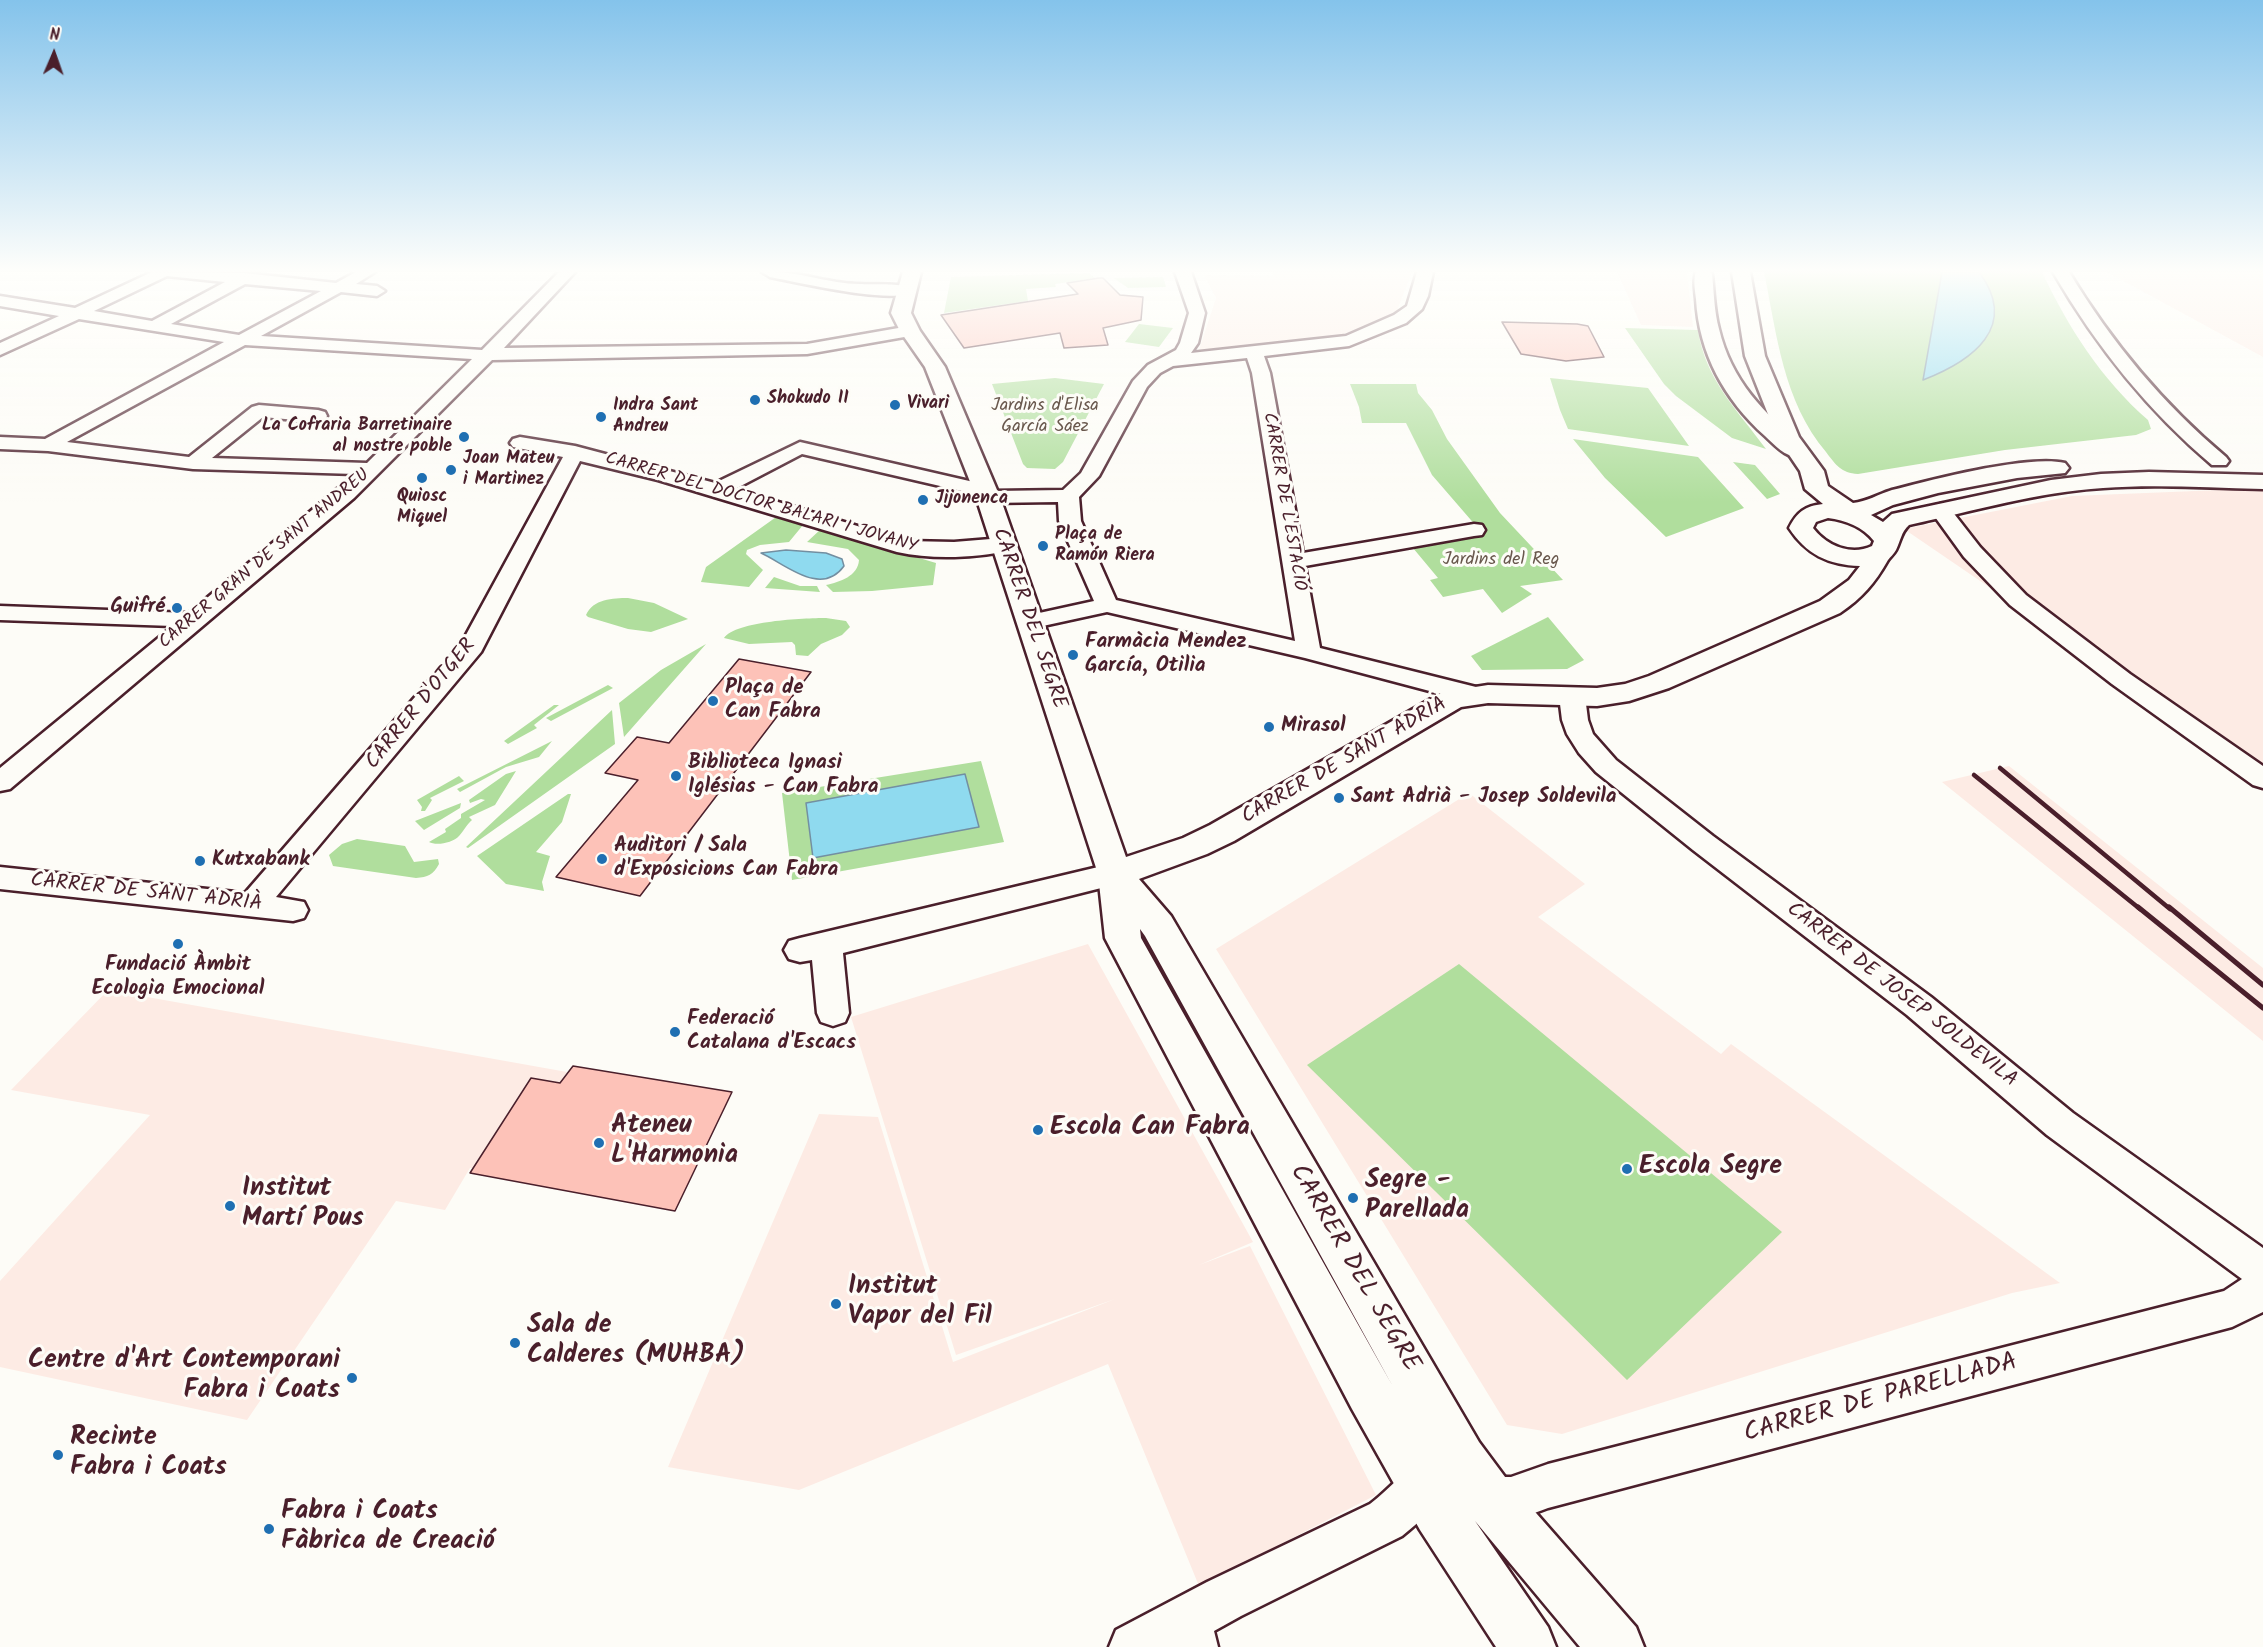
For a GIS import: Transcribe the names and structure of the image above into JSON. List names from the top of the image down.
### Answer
{
  "streets": {
    "main road": ["CARRER DEL SEGRE", "CARRER DE SANT ADRIÀ"],
    "street": [
      "CARRER DE L'ESTACIÓ",
      "CARRER DEL DOCTOR BALARI I JOVANY",
      "CARRER GRAN DE SANT ANDREU",
      "CARRER D'OTGER",
      "CARRER DE JOSEP SOLDEVILA",
      "CARRER DE PARELLADA"
    ]
  },
  "crossings": [
    ["CARRER DEL DOCTOR BALARI I JOVANY", "CARRER DEL SEGRE"],
    ["CARRER DEL DOCTOR BALARI I JOVANY", "CARRER D'OTGER"],
    ["CARRER DEL SEGRE", "CARRER DE SANT ADRIÀ"],
    ["CARRER DEL SEGRE", "CARRER DE PARELLADA"],
    ["CARRER D'OTGER", "CARRER DE SANT ADRIÀ"],
    ["CARRER DE SANT ADRIÀ", "CARRER DE JOSEP SOLDEVILA"]
  ],
  "parks": ["Jardins d'Elisa García Sáez", "Jardins del Reg"],
  "places": [
    "Shokudo II",
    "Vivari",
    "Indra Sant Andreu",
    "La Cofraria Barretinaire al nostre poble",
    "Joan Mateu i Martinez",
    "Quiosc Miquel",
    "Jijonenca",
    "Plaça de Ramón Riera",
    "Guifré",
    "Farmàcia Mendez García, Otilia",
    "Plaça de Can Fabra",
    "Mirasol",
    "Biblioteca Ignasi Iglésias - Can Fabra",
    "Sant Adrià - Josep Soldevila",
    "Auditori / Sala d'Exposicions Can Fabra",
    "Kutxabank",
    "Fundació Àmbit Ecologia Emocional",
    "Federació Catalana d'Escacs",
    "Escola Can Fabra",
    "Ateneu L'Harmonia",
    "Escola Segre",
    "Segre - Parellada",
    "Institut Martí Pous",
    "Institut Vapor del Fil",
    "Sala de Calderes (MUHBA)",
    "Centre d'Art Contemporani Fabra i Coats",
    "Recinte Fabra i Coats",
    "Fabra i Coats Fàbrica de Creació"
  ],
  "north": "top"
}
